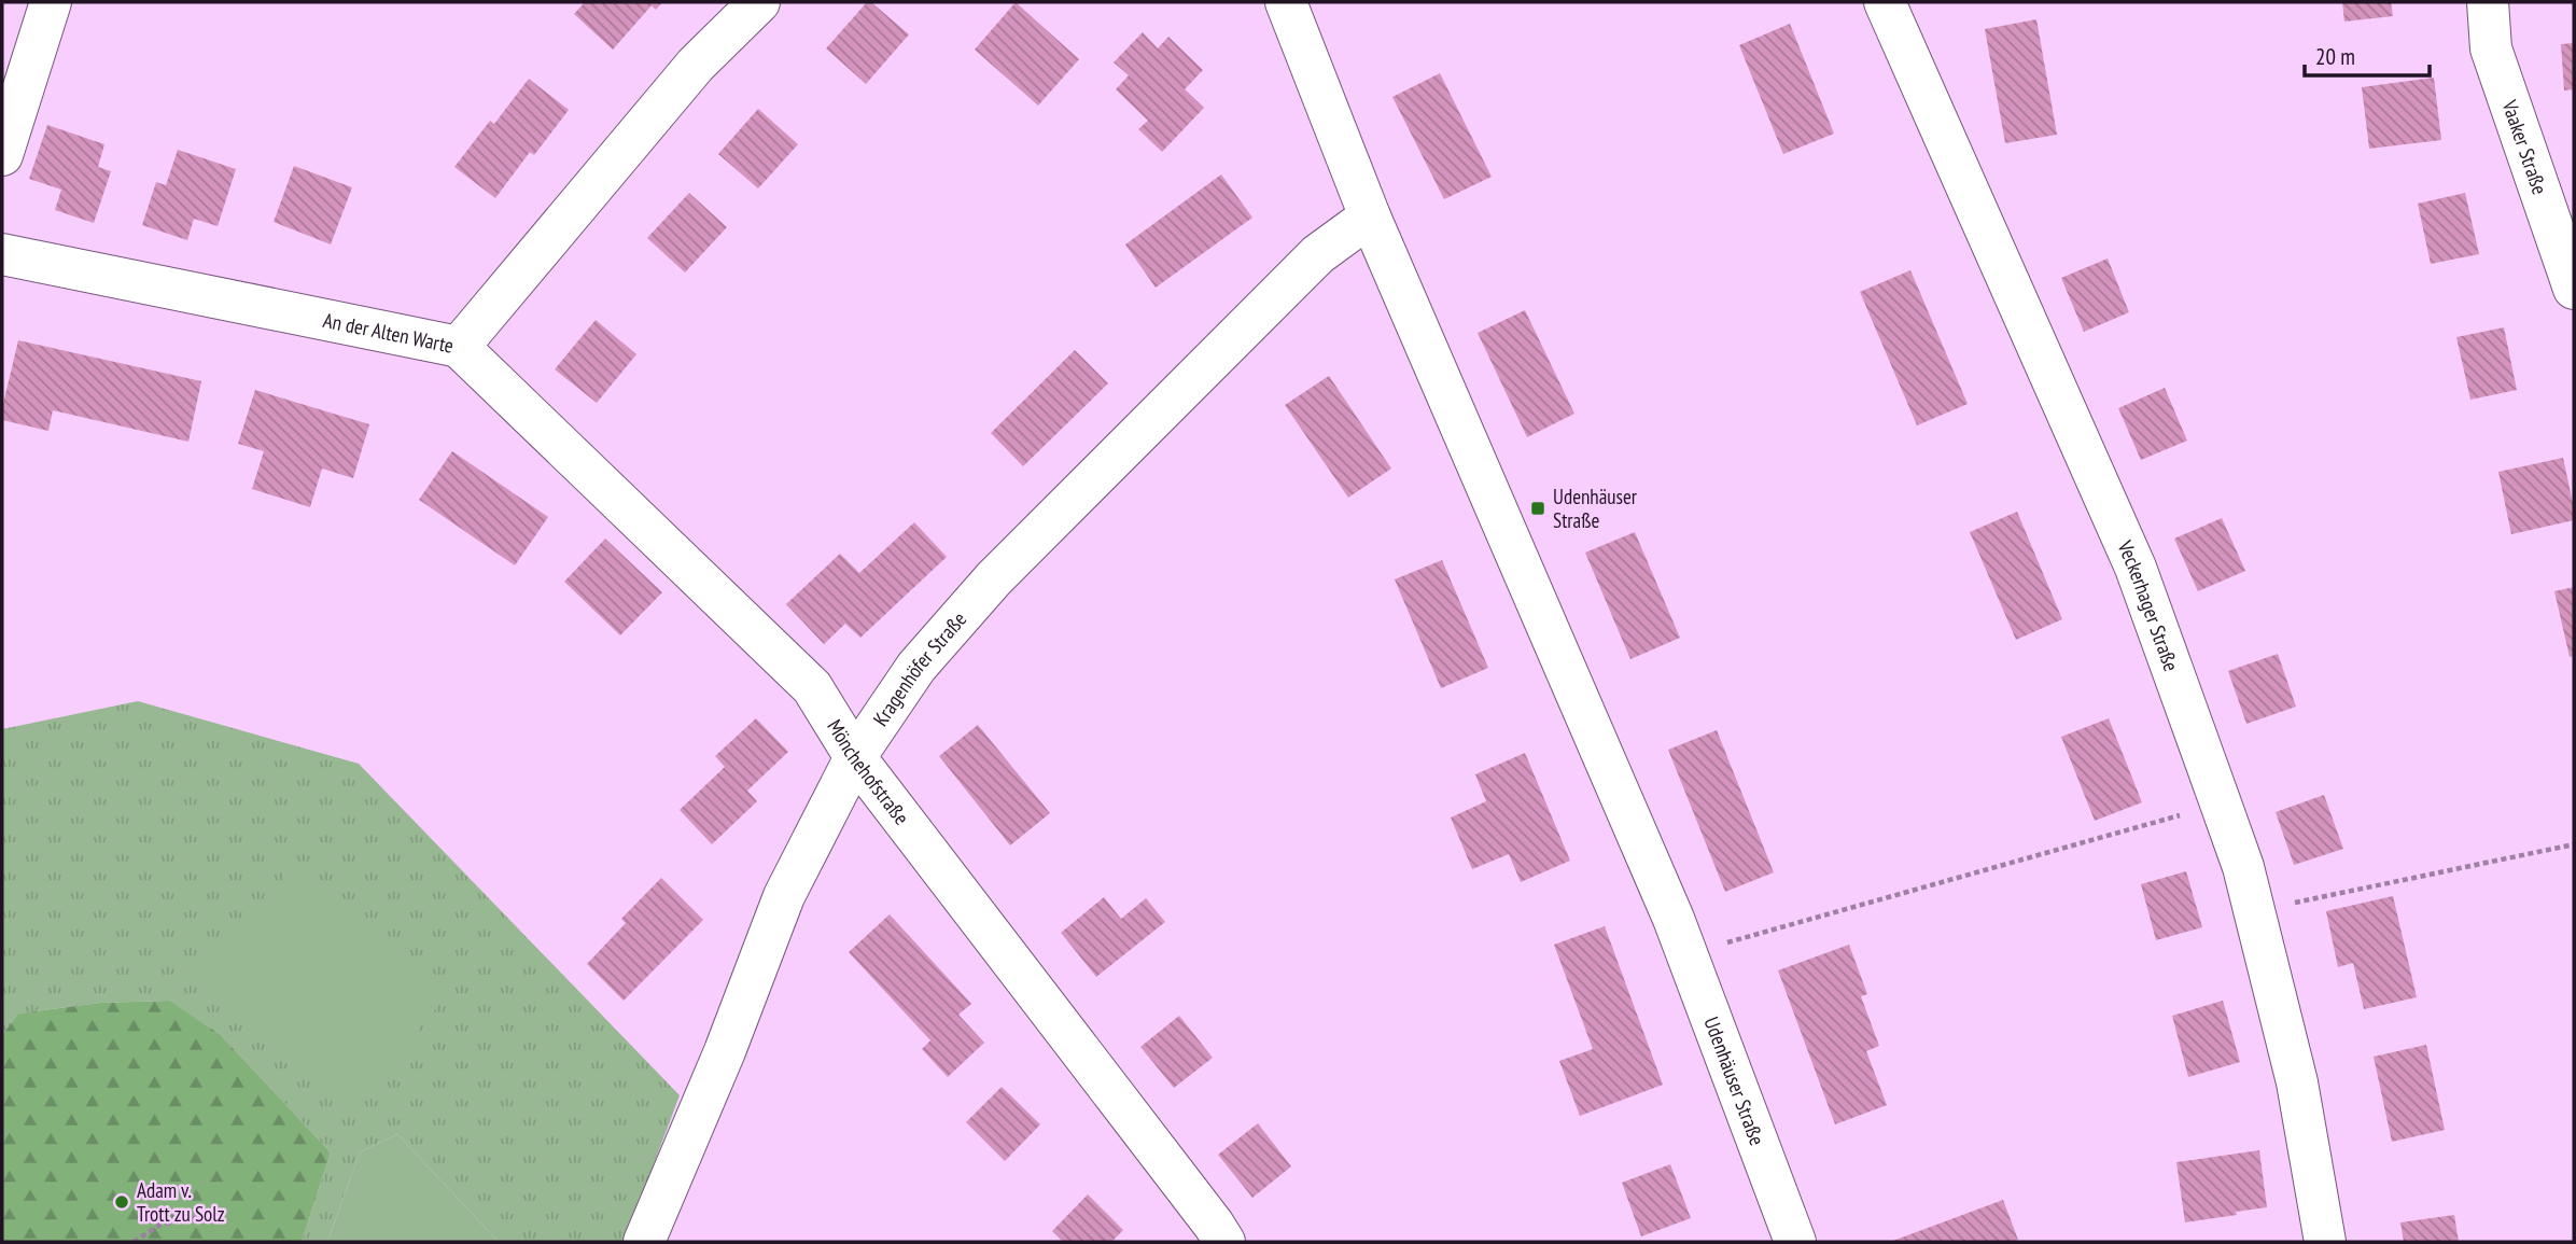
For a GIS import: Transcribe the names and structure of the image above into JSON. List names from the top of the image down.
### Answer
{
  "streets": {
    "street": [
      "Vaaker Straße",
      "An der Alten Warte",
      "Veckerhager Straße",
      "Kragenhöfer Straße",
      "Mönchehofstraße",
      "Udenhäuser Straße"
    ]
  },
  "crossings": [
    ["An der Alten Warte", "Mönchehofstraße"],
    ["Kragenhöfer Straße", "Mönchehofstraße"],
    ["Kragenhöfer Straße", "Udenhäuser Straße"]
  ],
  "places": {
    "transit": ["Udenhäuser Straße"],
    "other": ["Adam v. Trott zu Solz"]
  },
  "scale_bar": "20 m"
}
